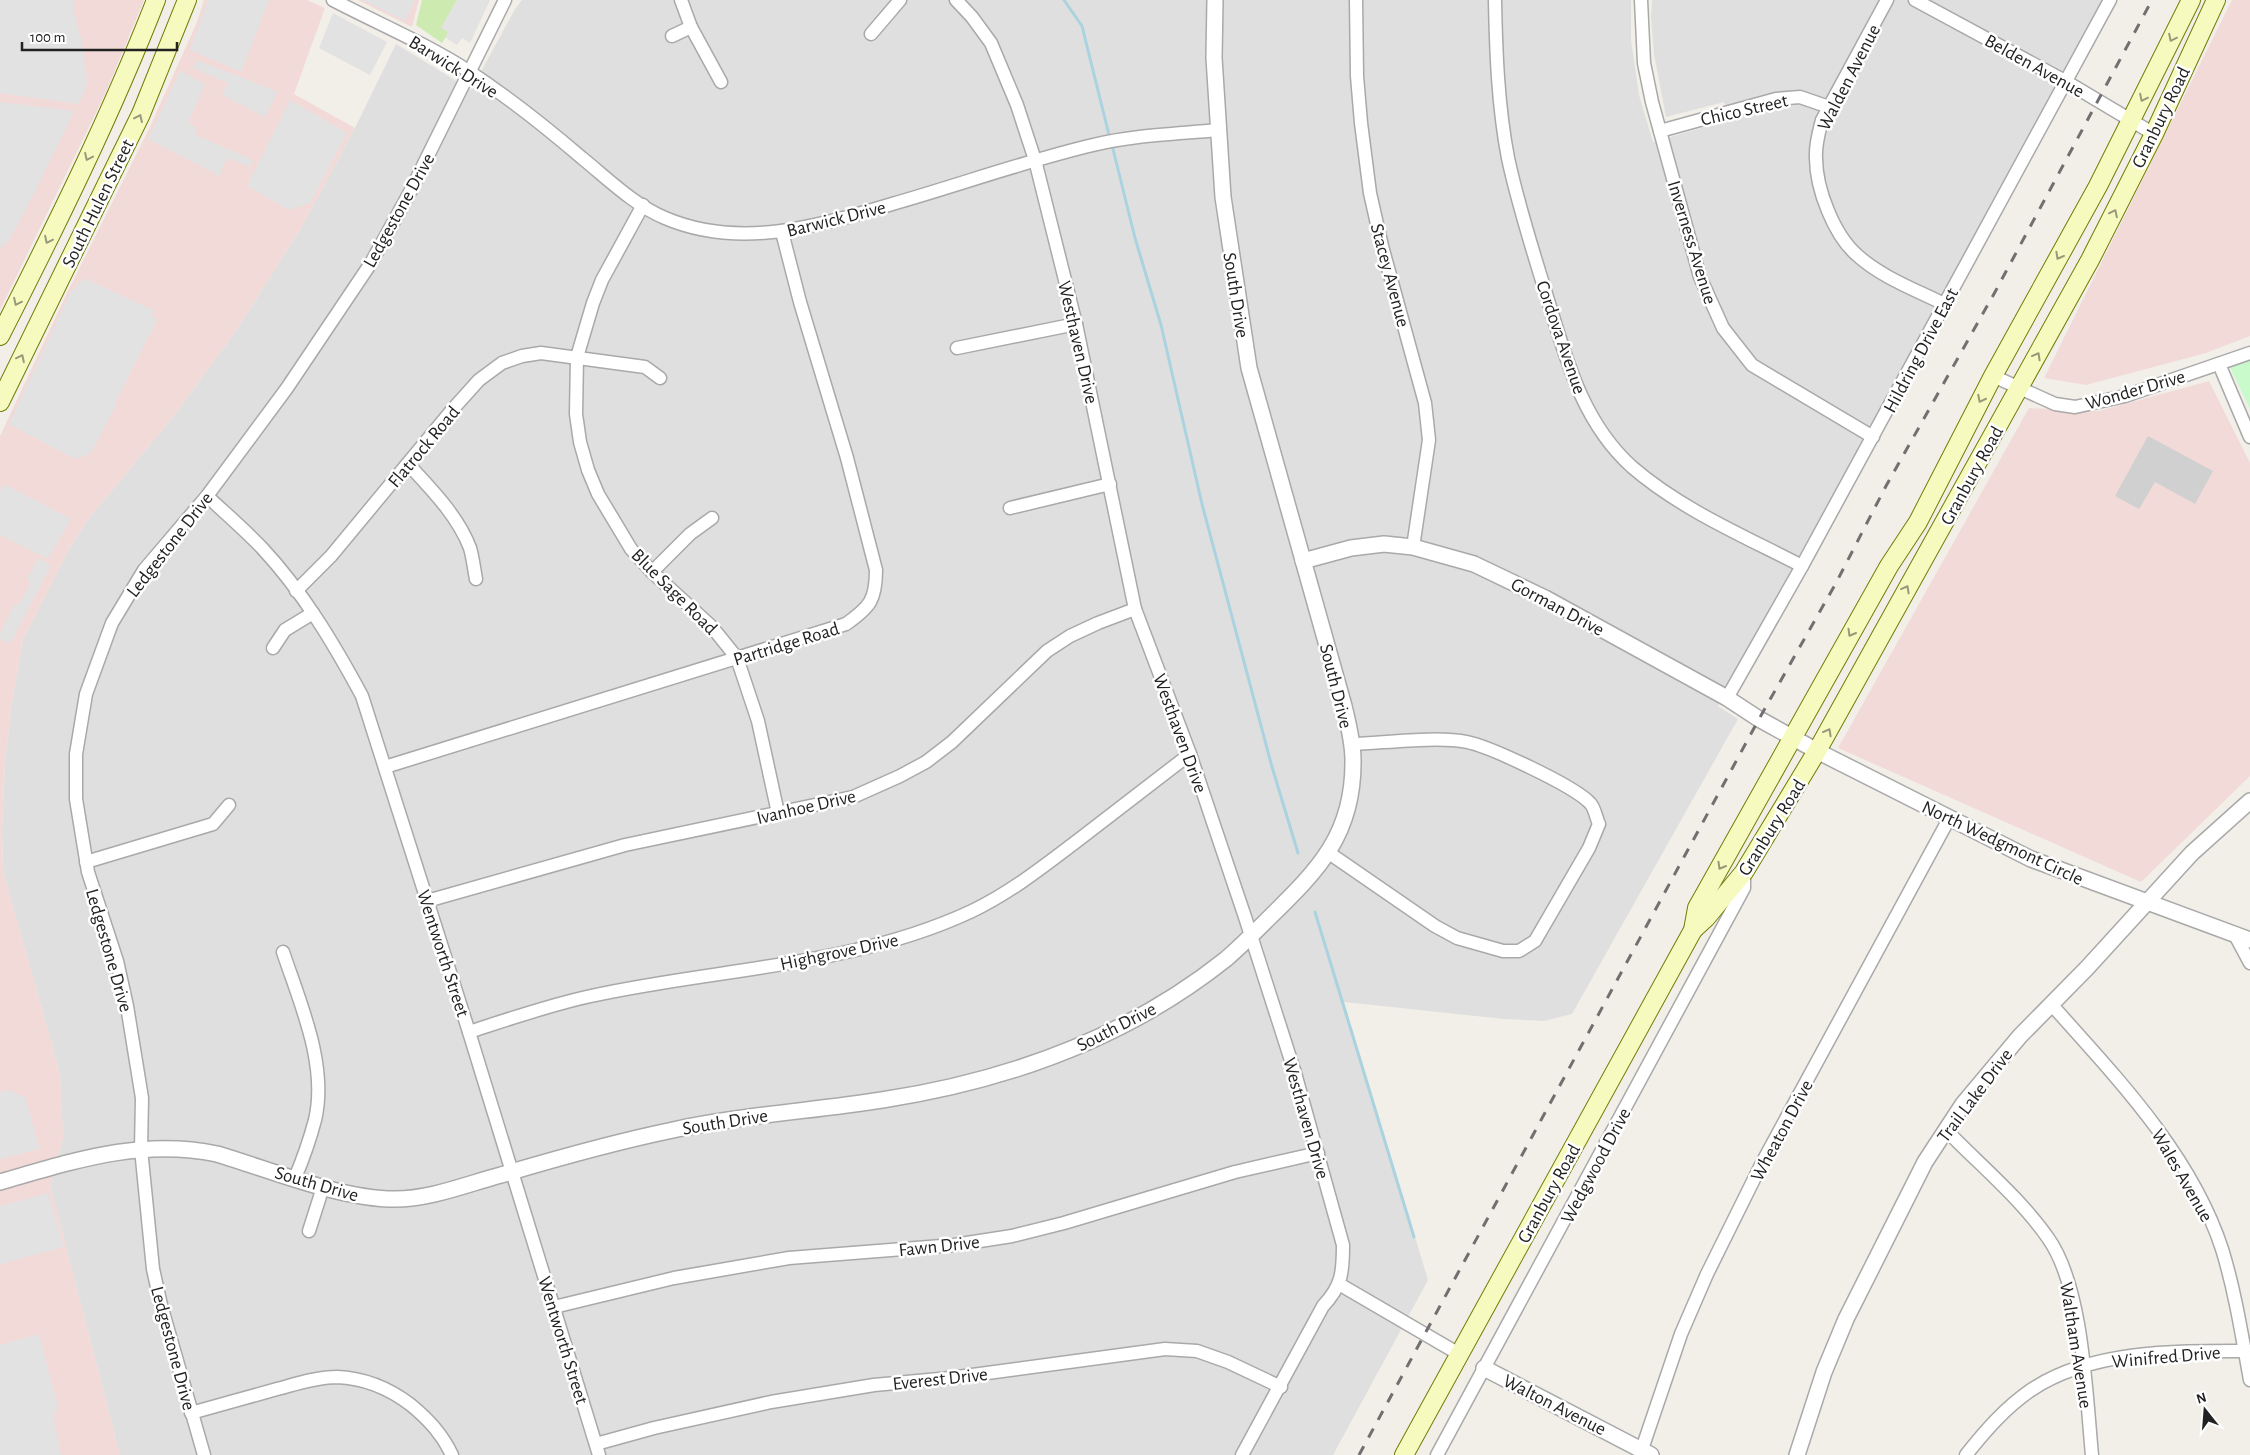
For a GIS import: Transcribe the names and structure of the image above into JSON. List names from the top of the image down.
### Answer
{
  "streets": {
    "main road": ["Granbury Road", "South Hulen Street"],
    "street": [
      "Belden Avenue",
      "Barwick Drive",
      "Walden Avenue",
      "Chico Street",
      "Ledgestone Drive",
      "Inverness Avenue",
      "Stacey Avenue",
      "South Drive",
      "Cordova Avenue",
      "Westhaven Drive",
      "Hildring Drive East",
      "Wonder Drive",
      "Flatrock Road",
      "Blue Sage Road",
      "Gorman Drive",
      "Partridge Road",
      "Ivanhoe Drive",
      "North Wedgmont Circle",
      "Highgrove Drive",
      "Wentworth Street",
      "Trail Lake Drive",
      "Wheaton Drive",
      "Wedgwood Drive",
      "Wales Avenue",
      "Fawn Drive",
      "Waltham Avenue",
      "Winifred Drive",
      "Everest Drive",
      "Walton Avenue"
    ]
  },
  "crossings": [
    ["Belden Avenue", "Granbury Road"],
    ["Belden Avenue", "Hildring Drive East"],
    ["Barwick Drive", "Ledgestone Drive"],
    ["Barwick Drive", "South Drive"],
    ["Barwick Drive", "Westhaven Drive"],
    ["Barwick Drive", "Blue Sage Road"],
    ["Barwick Drive", "Partridge Road"],
    ["Walden Avenue", "Chico Street"],
    ["Walden Avenue", "Hildring Drive East"],
    ["Chico Street", "Inverness Avenue"],
    ["Granbury Road", "Wonder Drive"],
    ["Granbury Road", "Gorman Drive"],
    ["Granbury Road", "North Wedgmont Circle"],
    ["Granbury Road", "Wedgwood Drive"],
    ["Ledgestone Drive", "South Drive"],
    ["Ledgestone Drive", "Wentworth Street"],
    ["Inverness Avenue", "Hildring Drive East"],
    ["Stacey Avenue", "Gorman Drive"],
    ["South Drive", "Westhaven Drive"],
    ["South Drive", "Gorman Drive"],
    ["South Drive", "Wentworth Street"],
    ["Cordova Avenue", "Hildring Drive East"],
    ["Westhaven Drive", "Ivanhoe Drive"],
    ["Westhaven Drive", "Highgrove Drive"],
    ["Westhaven Drive", "Fawn Drive"],
    ["Westhaven Drive", "Everest Drive"],
    ["Hildring Drive East", "Gorman Drive"],
    ["Flatrock Road", "Blue Sage Road"],
    ["Flatrock Road", "Wentworth Street"],
    ["Blue Sage Road", "Partridge Road"],
    ["Blue Sage Road", "Ivanhoe Drive"],
    ["Gorman Drive", "North Wedgmont Circle"],
    ["Partridge Road", "Wentworth Street"],
    ["Ivanhoe Drive", "Wentworth Street"],
    ["North Wedgmont Circle", "Trail Lake Drive"],
    ["North Wedgmont Circle", "Wheaton Drive"],
    ["Highgrove Drive", "Wentworth Street"],
    ["Wentworth Street", "Fawn Drive"],
    ["Wentworth Street", "Everest Drive"],
    ["Trail Lake Drive", "Wales Avenue"],
    ["Trail Lake Drive", "Waltham Avenue"],
    ["Wheaton Drive", "Walton Avenue"],
    ["Wedgwood Drive", "Walton Avenue"],
    ["Wales Avenue", "Winifred Drive"],
    ["Waltham Avenue", "Winifred Drive"]
  ],
  "scale_bar": "100 m",
  "north": "top"
}
